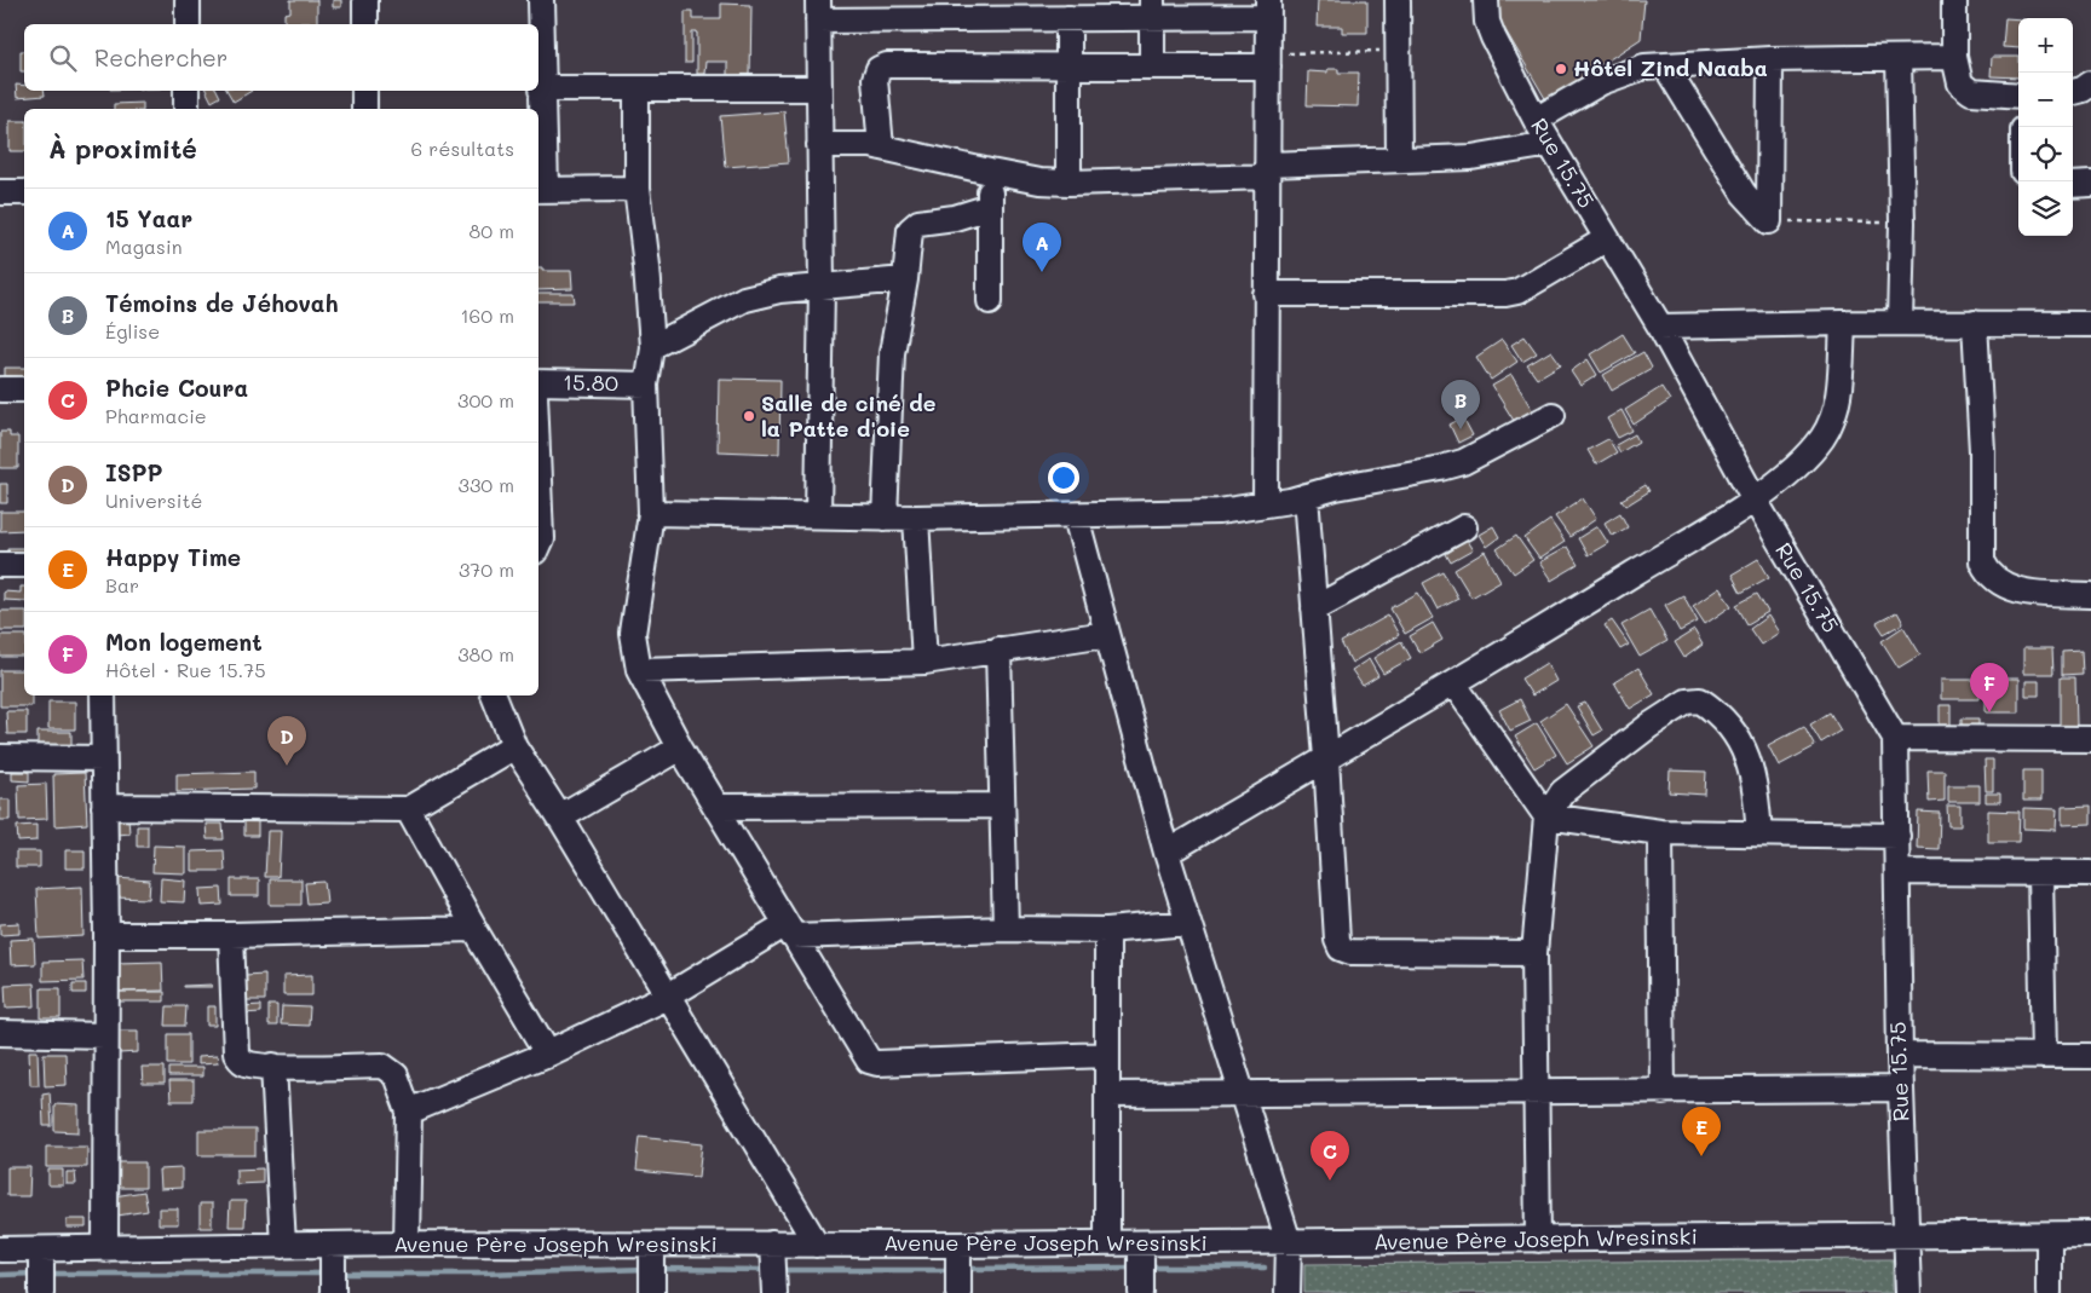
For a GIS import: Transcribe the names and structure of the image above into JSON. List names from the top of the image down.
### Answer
{
  "streets": {
    "street": ["Rue 15.75", "15.80", "Avenue Père Joseph Wresinski"]
  },
  "crossings": [
    ["Rue 15.75", "Avenue Père Joseph Wresinski"]
  ],
  "places": ["Hôtel Zind Naaba", "Salle de ciné de la Patte d'oie"],
  "page": {
    "map_buttons": ["+", "−"],
    "search": "Rechercher",
    "heading": ["À proximité", "6 résultats"],
    "list": [
      {
        "mark": "A",
        "name": "15 Yaar",
        "note": "Magasin",
        "value": "80 m"
      },
      {
        "mark": "B",
        "name": "Témoins de Jéhovah",
        "note": "Église",
        "value": "160 m"
      },
      {
        "mark": "C",
        "name": "Phcie Coura",
        "note": "Pharmacie",
        "value": "300 m"
      },
      {
        "mark": "D",
        "name": "ISPP",
        "note": "Université",
        "value": "330 m"
      },
      {
        "mark": "E",
        "name": "Happy Time",
        "note": "Bar",
        "value": "370 m"
      },
      {
        "mark": "F",
        "name": "Mon logement",
        "note": "Hôtel · Rue 15.75",
        "value": "380 m"
      }
    ],
    "pins": [
      "A",
      "B",
      "F",
      "D",
      "E",
      "C"
    ]
  }
}
